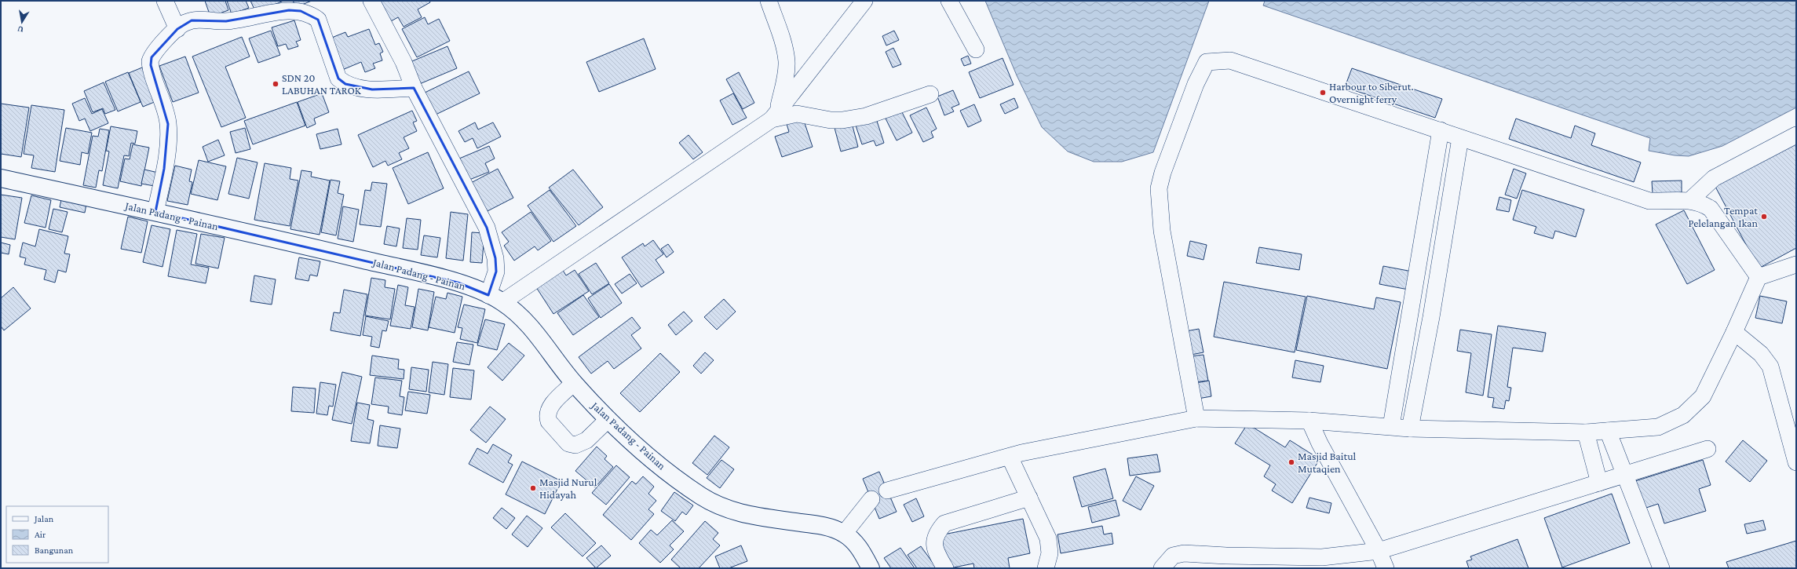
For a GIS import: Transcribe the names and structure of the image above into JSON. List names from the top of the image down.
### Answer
{
  "streets": {
    "highway": ["Jalan Padang - Painan"]
  },
  "places": [
    "SDN 20 LABUHAN TAROK",
    "Harbour to Siberut. Overnight ferry",
    "Tempat Pelelangan Ikan",
    "Masjid Baitul Mutaqien",
    "Masjid Nurul Hidayah"
  ],
  "legend": ["Jalan", "Air", "Bangunan"],
  "north": "bottom"
}
